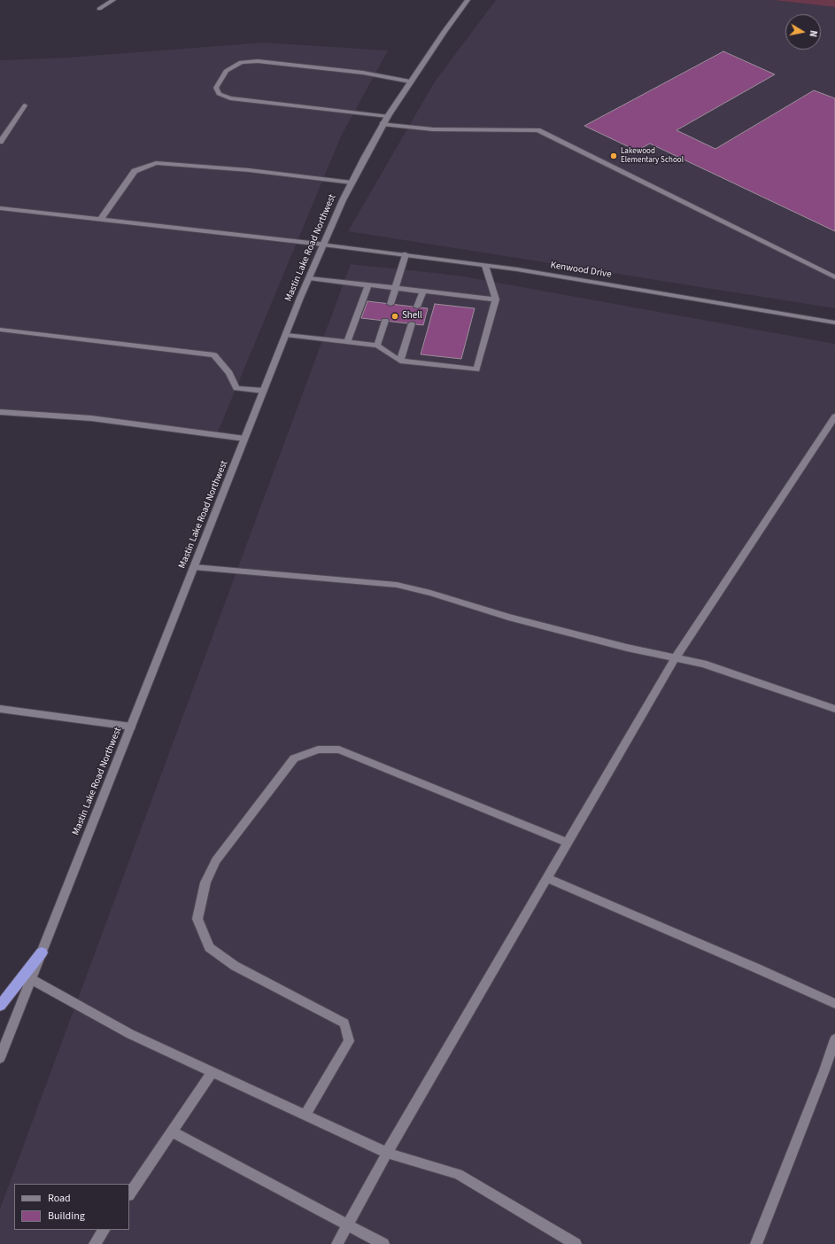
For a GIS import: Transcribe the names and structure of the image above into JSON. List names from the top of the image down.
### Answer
{
  "streets": {
    "street": ["Mastin Lake Road Northwest", "Kenwood Drive"]
  },
  "crossings": [
    ["Mastin Lake Road Northwest", "Kenwood Drive"]
  ],
  "places": ["Lakewood Elementary School", "Shell"],
  "legend": ["Road", "Building"],
  "north": "right"
}
